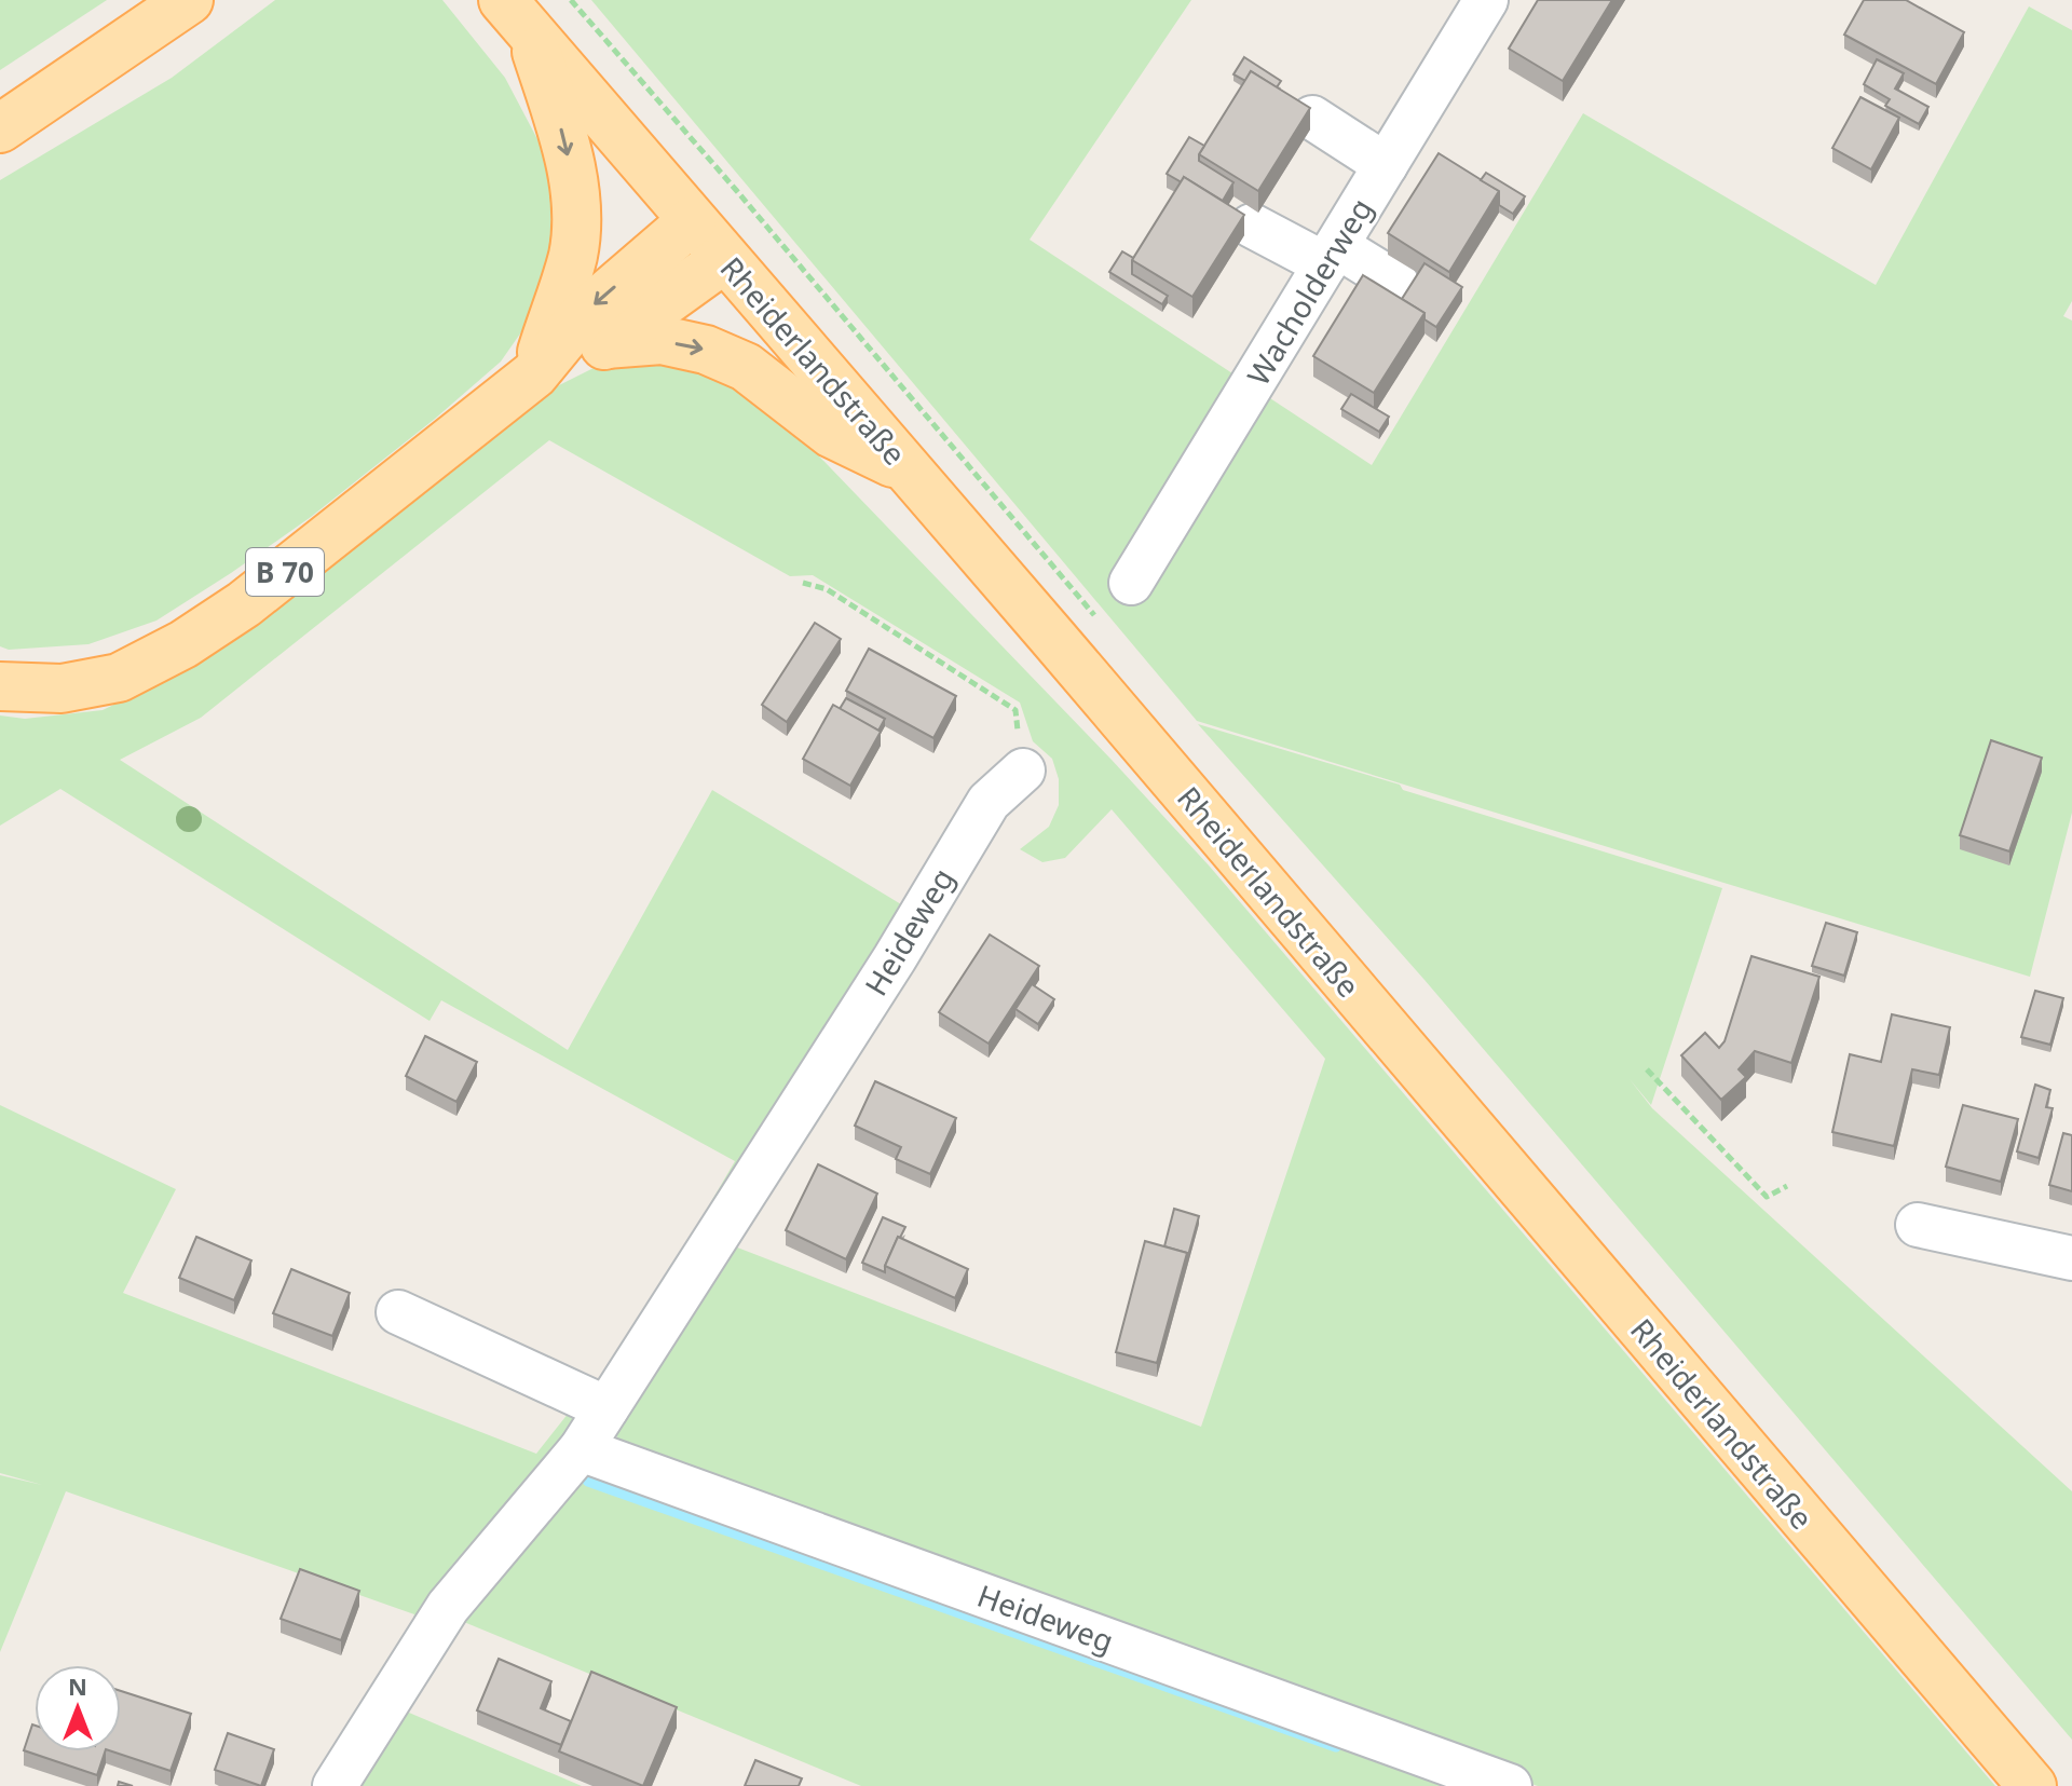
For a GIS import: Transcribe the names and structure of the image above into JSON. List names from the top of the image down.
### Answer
{
  "streets": {
    "main road": ["Rheiderlandstraße", "B 70"],
    "street": ["Wacholderweg", "Heideweg"]
  },
  "crossings": [
    ["Rheiderlandstraße", "B 70"]
  ],
  "north": "top"
}
